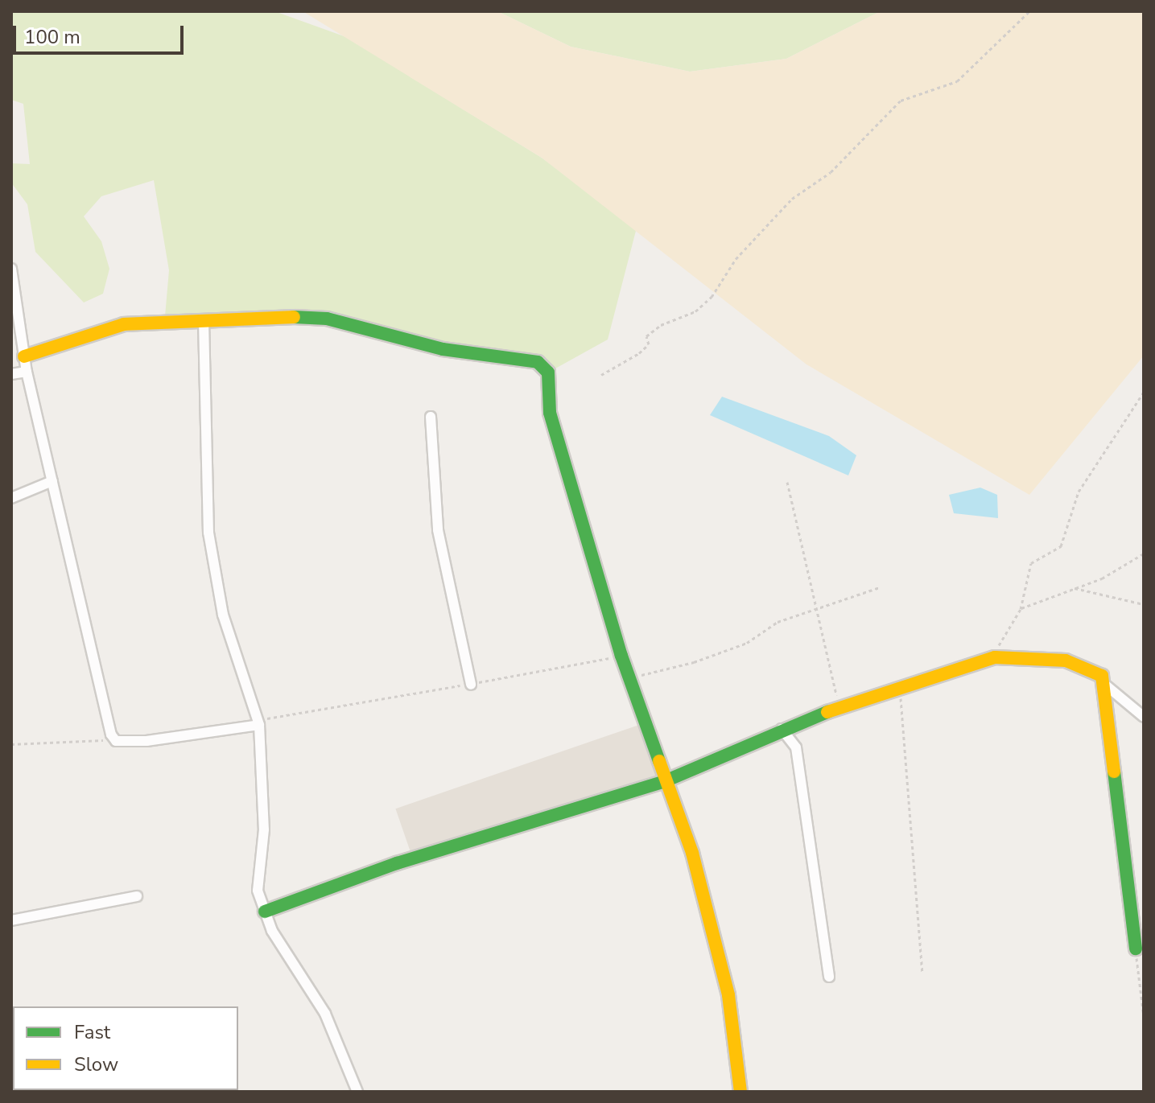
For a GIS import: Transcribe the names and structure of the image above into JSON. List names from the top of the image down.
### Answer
{
  "legend": ["Fast", "Slow"],
  "scale_bar": "100 m"
}
